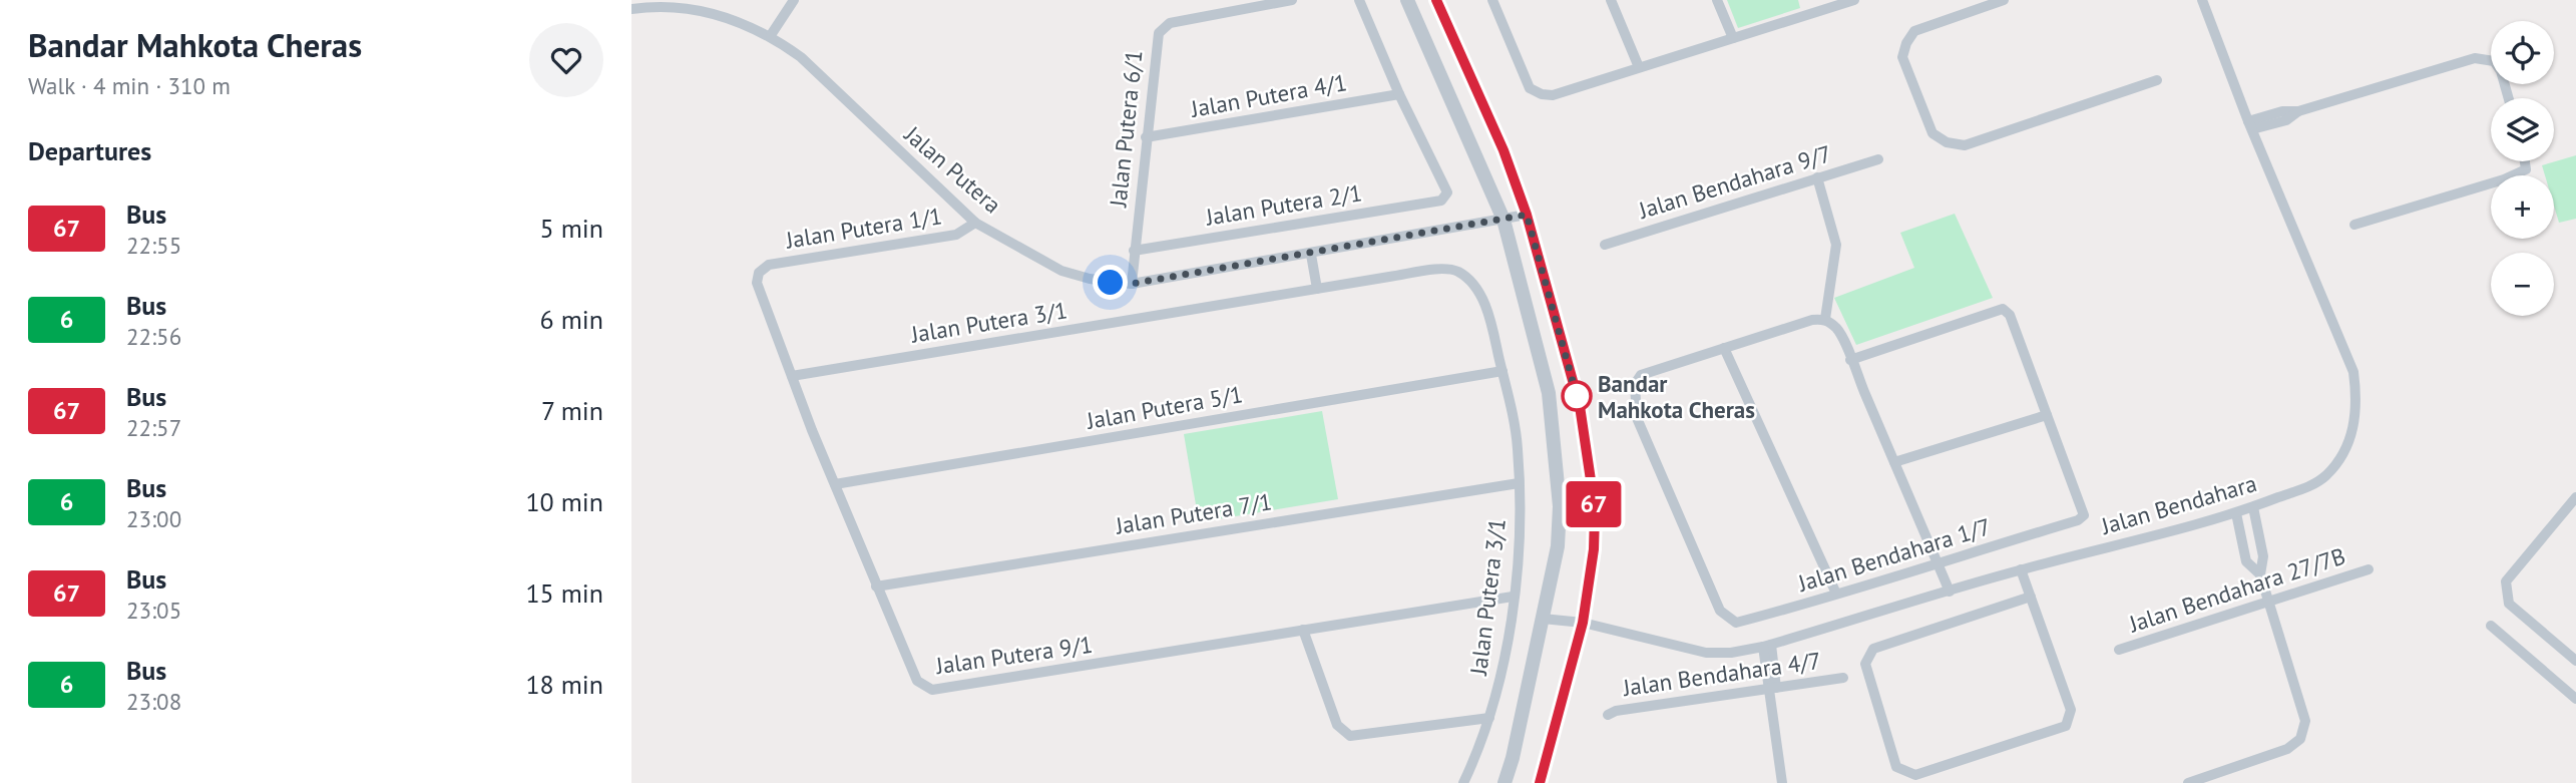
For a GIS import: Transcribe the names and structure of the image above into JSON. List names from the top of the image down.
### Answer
{
  "streets": {
    "street": [
      "Jalan Putera 4/1",
      "Jalan Putera 6/1",
      "Jalan Putera",
      "Jalan Bendahara 9/7",
      "Jalan Putera 2/1",
      "Jalan Putera 1/1",
      "Jalan Putera 3/1",
      "Jalan Putera 5/1",
      "Jalan Bendahara",
      "Jalan Putera 7/1",
      "Jalan Bendahara 1/7",
      "Jalan Bendahara 27/7B",
      "Jalan Putera 9/1",
      "Jalan Bendahara 4/7"
    ]
  },
  "crossings": [
    ["Jalan Putera 4/1", "Jalan Putera 6/1"],
    ["Jalan Putera 4/1", "Jalan Putera 2/1"],
    ["Jalan Putera 6/1", "Jalan Putera"],
    ["Jalan Putera 6/1", "Jalan Putera 2/1"],
    ["Jalan Putera", "Jalan Putera 1/1"],
    ["Jalan Putera 1/1", "Jalan Putera 9/1"],
    ["Jalan Putera 3/1", "Jalan Putera 5/1"],
    ["Jalan Putera 3/1", "Jalan Putera 7/1"],
    ["Jalan Putera 3/1", "Jalan Putera 9/1"],
    ["Jalan Putera 5/1", "Jalan Putera 9/1"],
    ["Jalan Putera 7/1", "Jalan Putera 9/1"]
  ],
  "places": ["Bandar Mahkota Cheras"],
  "lines": ["bus line 67"],
  "page": {
    "heading": [
      ["Bandar Mahkota Cheras", "Walk · 4 min · 310 m"],
      "Departures"
    ],
    "on_map": "67",
    "map_buttons": ["+", "−"],
    "list": [
      {
        "mark": "67",
        "name": "Bus",
        "note": "22:55",
        "value": "5 min"
      },
      {
        "mark": "6",
        "name": "Bus",
        "note": "22:56",
        "value": "6 min"
      },
      {
        "mark": "67",
        "name": "Bus",
        "note": "22:57",
        "value": "7 min"
      },
      {
        "mark": "6",
        "name": "Bus",
        "note": "23:00",
        "value": "10 min"
      },
      {
        "mark": "67",
        "name": "Bus",
        "note": "23:05",
        "value": "15 min"
      },
      {
        "mark": "6",
        "name": "Bus",
        "note": "23:08",
        "value": "18 min"
      }
    ]
  }
}
